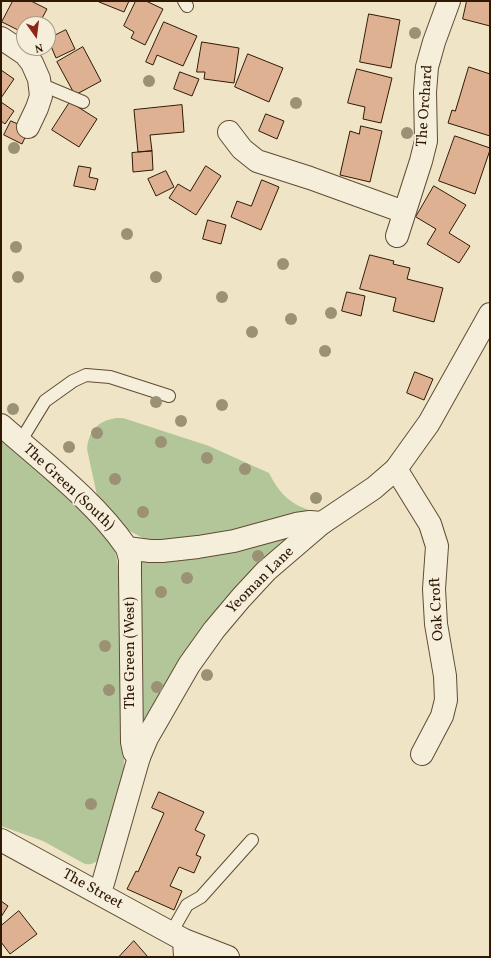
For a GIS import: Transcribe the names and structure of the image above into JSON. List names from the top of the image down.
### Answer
{
  "streets": {
    "street": [
      "The Orchard",
      "The Green (South)",
      "Yeoman Lane",
      "Oak Croft",
      "The Green (West)",
      "The Street"
    ]
  },
  "crossings": [
    ["The Green (South)", "The Green (West)"],
    ["Yeoman Lane", "Oak Croft"],
    ["Yeoman Lane", "The Green (West)"],
    ["Yeoman Lane", "The Street"]
  ],
  "north": "bottom"
}
